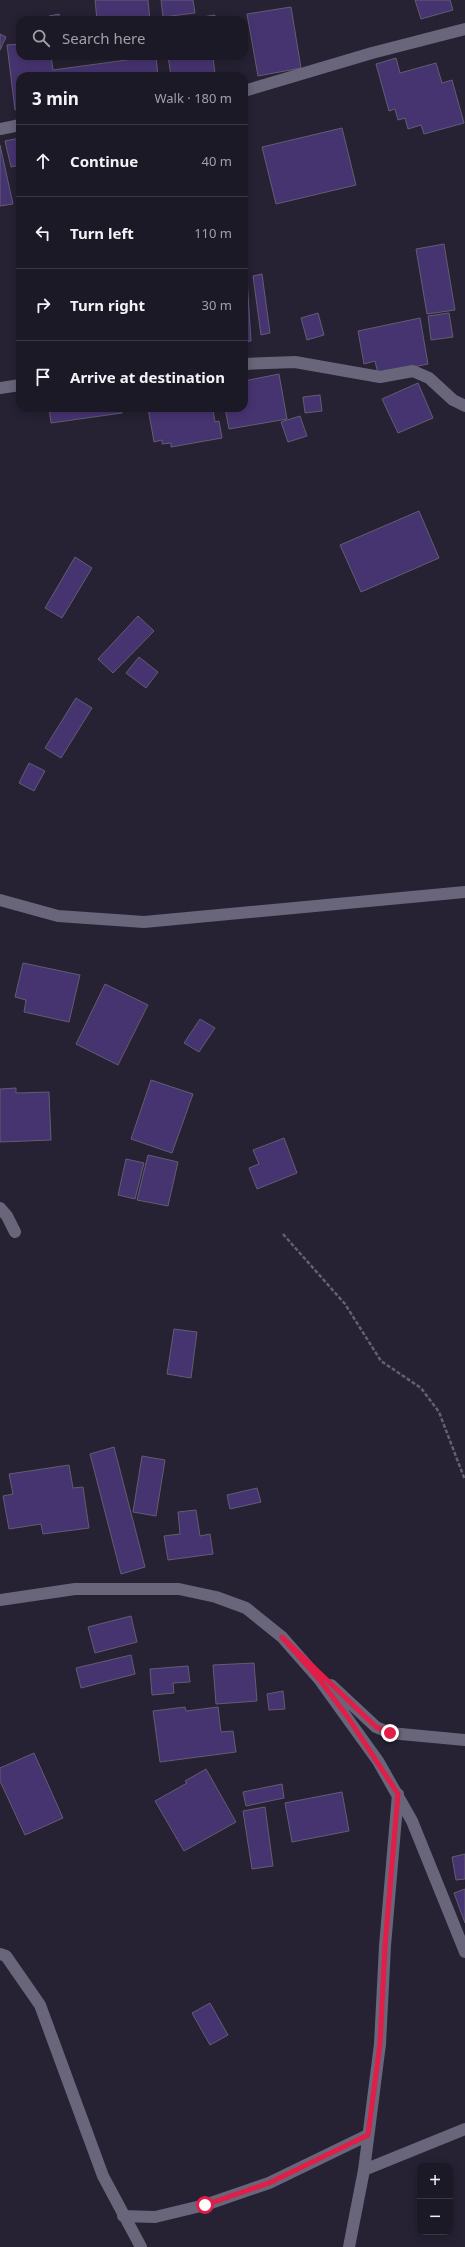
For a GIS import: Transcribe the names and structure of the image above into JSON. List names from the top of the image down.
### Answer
{
  "page": {
    "search": "Search here",
    "heading": ["3 min", "Walk · 180 m"],
    "list": [
      ["Continue", "40 m"],
      ["Turn left", "110 m"],
      ["Turn right", "30 m"],
      "Arrive at destination"
    ],
    "map_buttons": ["+", "−"]
  }
}
